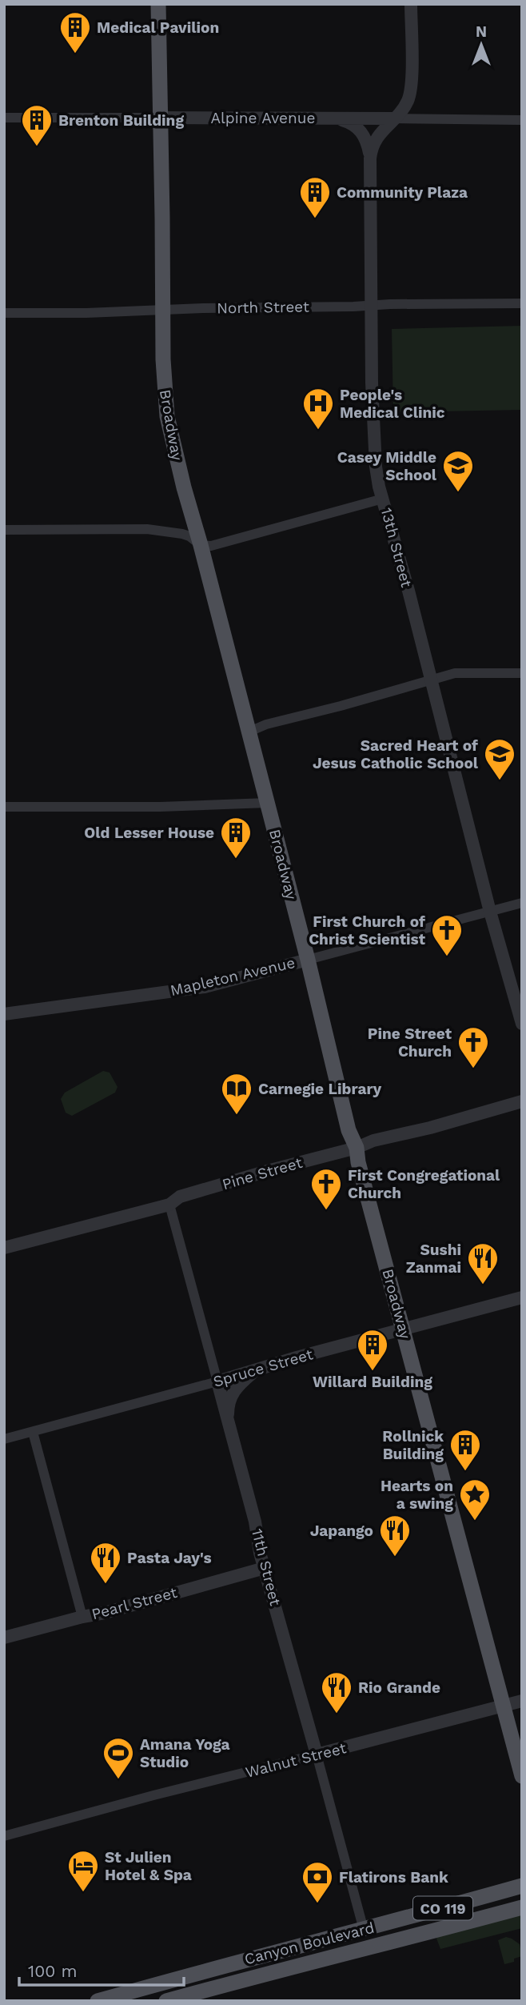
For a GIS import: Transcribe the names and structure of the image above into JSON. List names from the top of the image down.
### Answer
{
  "streets": {
    "main road": ["Broadway", "CO 119", "Canyon Boulevard"],
    "street": [
      "Alpine Avenue",
      "North Street",
      "13th Street",
      "Mapleton Avenue",
      "Pine Street",
      "Spruce Street",
      "11th Street",
      "Pearl Street",
      "Walnut Street"
    ]
  },
  "crossings": [
    ["Alpine Avenue", "Broadway"],
    ["Alpine Avenue", "13th Street"],
    ["North Street", "Broadway"],
    ["North Street", "13th Street"],
    ["Broadway", "Mapleton Avenue"],
    ["Broadway", "Pine Street"],
    ["Broadway", "Spruce Street"],
    ["Broadway", "Walnut Street"],
    ["13th Street", "Mapleton Avenue"],
    ["Pine Street", "11th Street"],
    ["Spruce Street", "11th Street"],
    ["11th Street", "Pearl Street"],
    ["11th Street", "Walnut Street"],
    ["11th Street", "Canyon Boulevard"]
  ],
  "places": {
    "building": [
      "Medical Pavilion",
      "Brenton Building",
      "Community Plaza",
      "Old Lesser House",
      "Willard Building",
      "Rollnick Building"
    ],
    "hospital": ["People's Medical Clinic"],
    "school or university": ["Casey Middle School", "Sacred Heart of Jesus Catholic School"],
    "church": ["First Church of Christ Scientist", "Pine Street Church", "First Congregational Church"],
    "library": ["Carnegie Library"],
    "restaurant": [
      "Sushi Zanmai",
      "Japango",
      "Pasta Jay's",
      "Rio Grande"
    ],
    "place": ["Hearts on a swing"],
    "sports": ["Amana Yoga Studio"],
    "hotel": ["St Julien Hotel & Spa"],
    "bank": ["Flatirons Bank"]
  },
  "scale_bar": "100 m",
  "north": "top"
}
